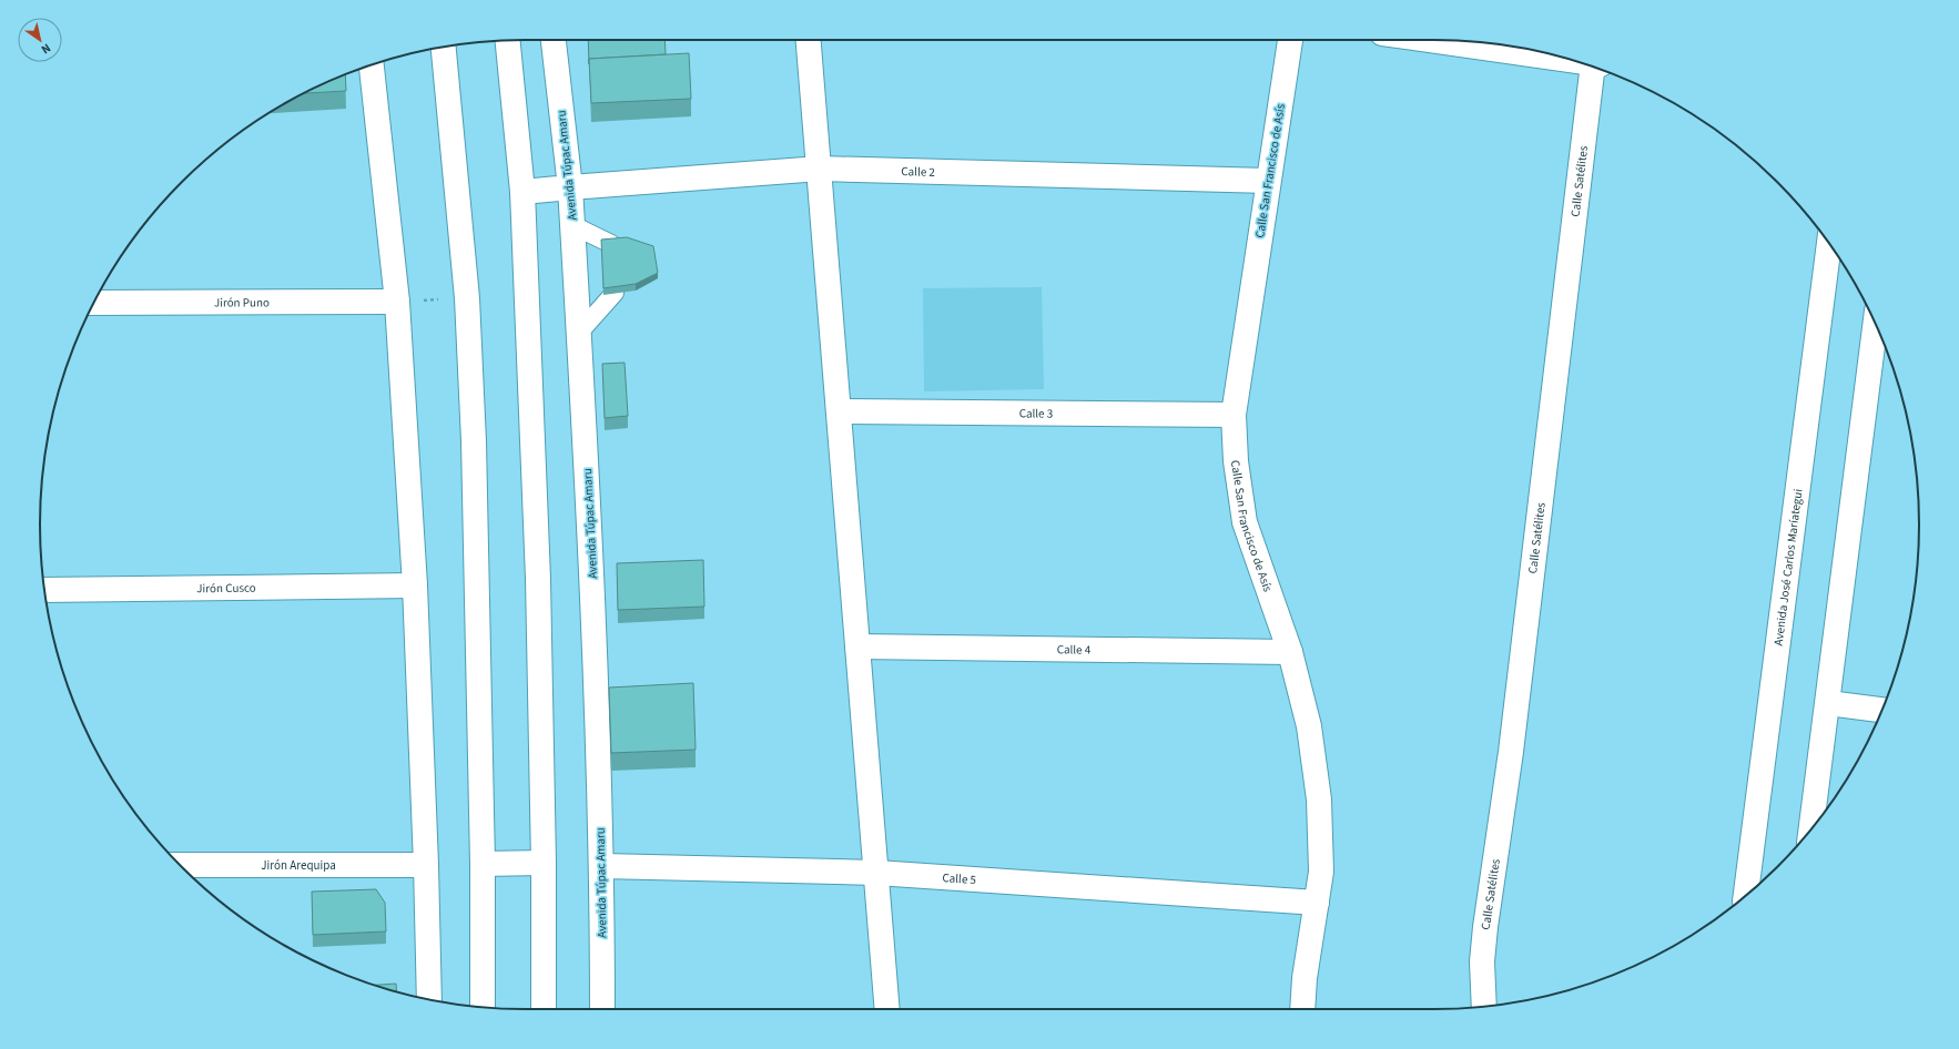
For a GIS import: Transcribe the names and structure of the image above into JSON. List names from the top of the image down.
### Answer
{
  "streets": {
    "main road": [
      "Avenida Túpac Amaru",
      "Calle San Francisco de Asís",
      "Calle 2",
      "Calle Satélites",
      "Jirón Puno",
      "Calle 3",
      "Avenida José Carlos Maríategui",
      "Jirón Cusco",
      "Calle 4",
      "Jirón Arequipa",
      "Calle 5"
    ]
  },
  "crossings": [
    ["Avenida Túpac Amaru", "Calle 2"],
    ["Avenida Túpac Amaru", "Calle 5"],
    ["Calle San Francisco de Asís", "Calle 2"],
    ["Calle San Francisco de Asís", "Calle 3"],
    ["Calle San Francisco de Asís", "Calle 4"],
    ["Calle San Francisco de Asís", "Calle 5"]
  ],
  "north": "bottom right"
}
